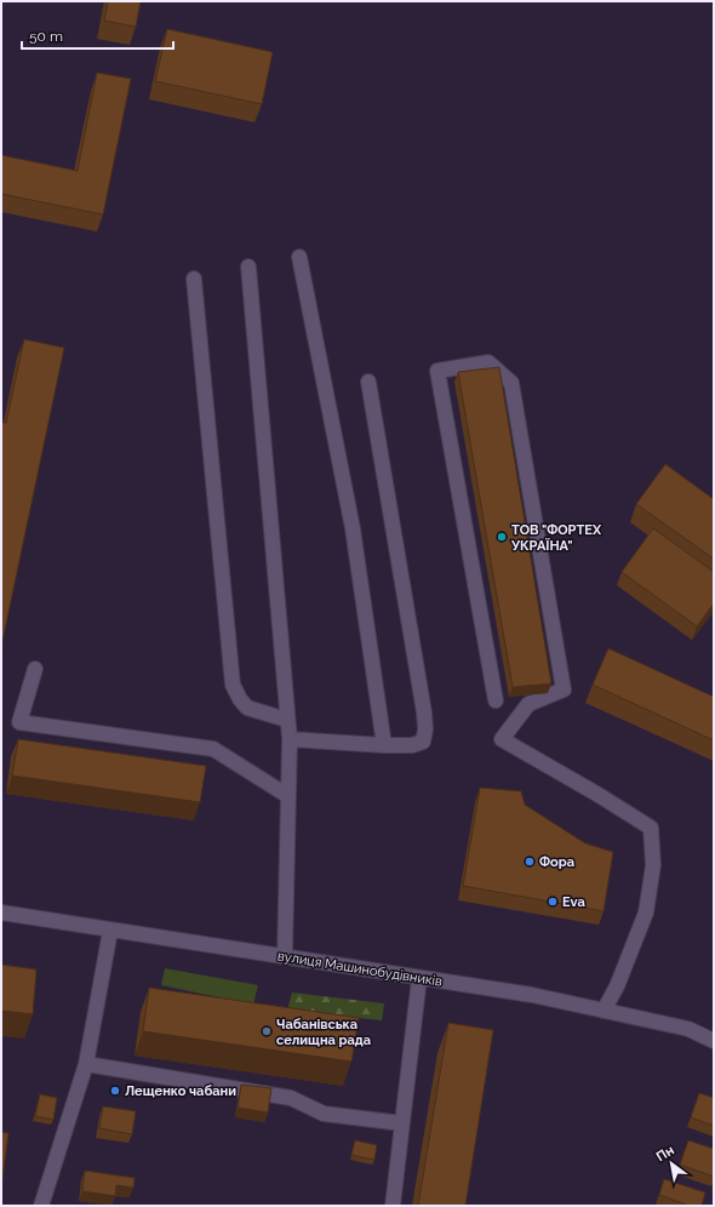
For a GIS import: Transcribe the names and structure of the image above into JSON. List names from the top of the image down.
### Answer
{
  "streets": {
    "street": ["вулиця Машинобудівників"]
  },
  "places": [
    "ТОВ \"ФОРТЕХ УКРАЇНА\"",
    "Фора",
    "Eva",
    "Чабанівська селищна рада",
    "Лещенко чабани"
  ],
  "scale_bar": "50 m",
  "north": "top left"
}
